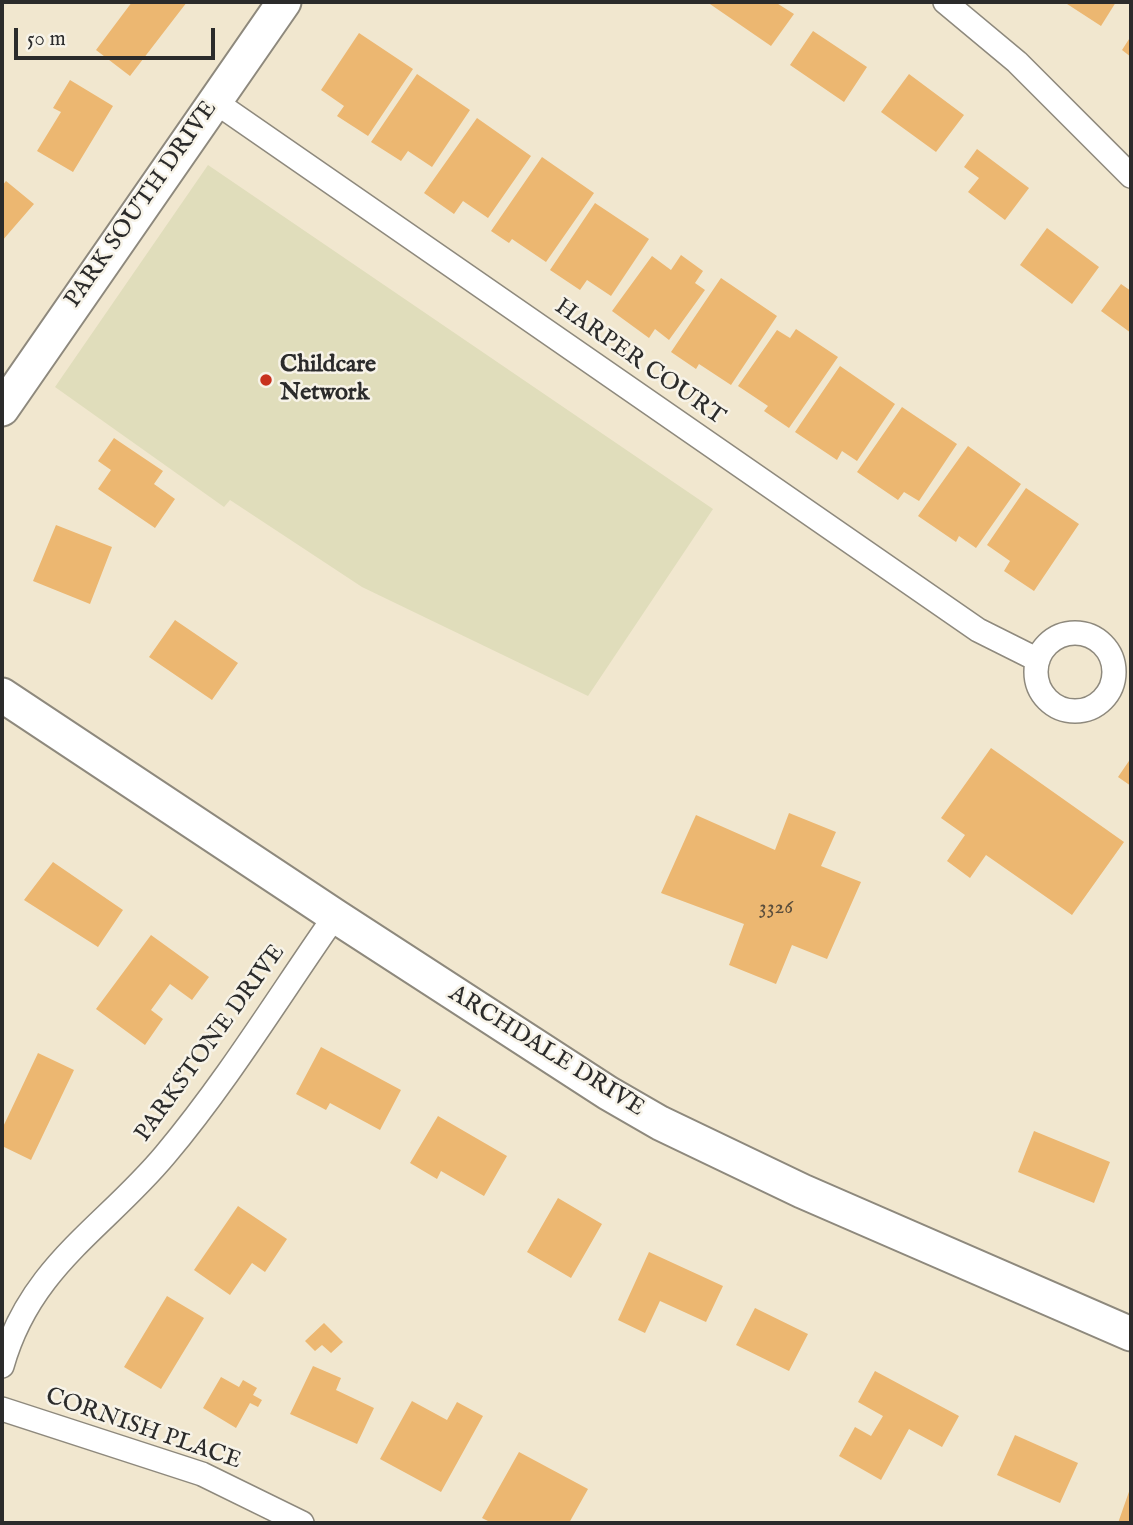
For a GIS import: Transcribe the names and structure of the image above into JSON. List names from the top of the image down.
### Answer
{
  "streets": {
    "street": [
      "PARK SOUTH DRIVE",
      "HARPER COURT",
      "PARKSTONE DRIVE",
      "ARCHDALE DRIVE",
      "CORNISH PLACE"
    ]
  },
  "crossings": [
    ["PARK SOUTH DRIVE", "HARPER COURT"],
    ["PARKSTONE DRIVE", "ARCHDALE DRIVE"]
  ],
  "places": ["Childcare Network"],
  "house_numbers": ["3326"],
  "scale_bar": "50 m"
}
